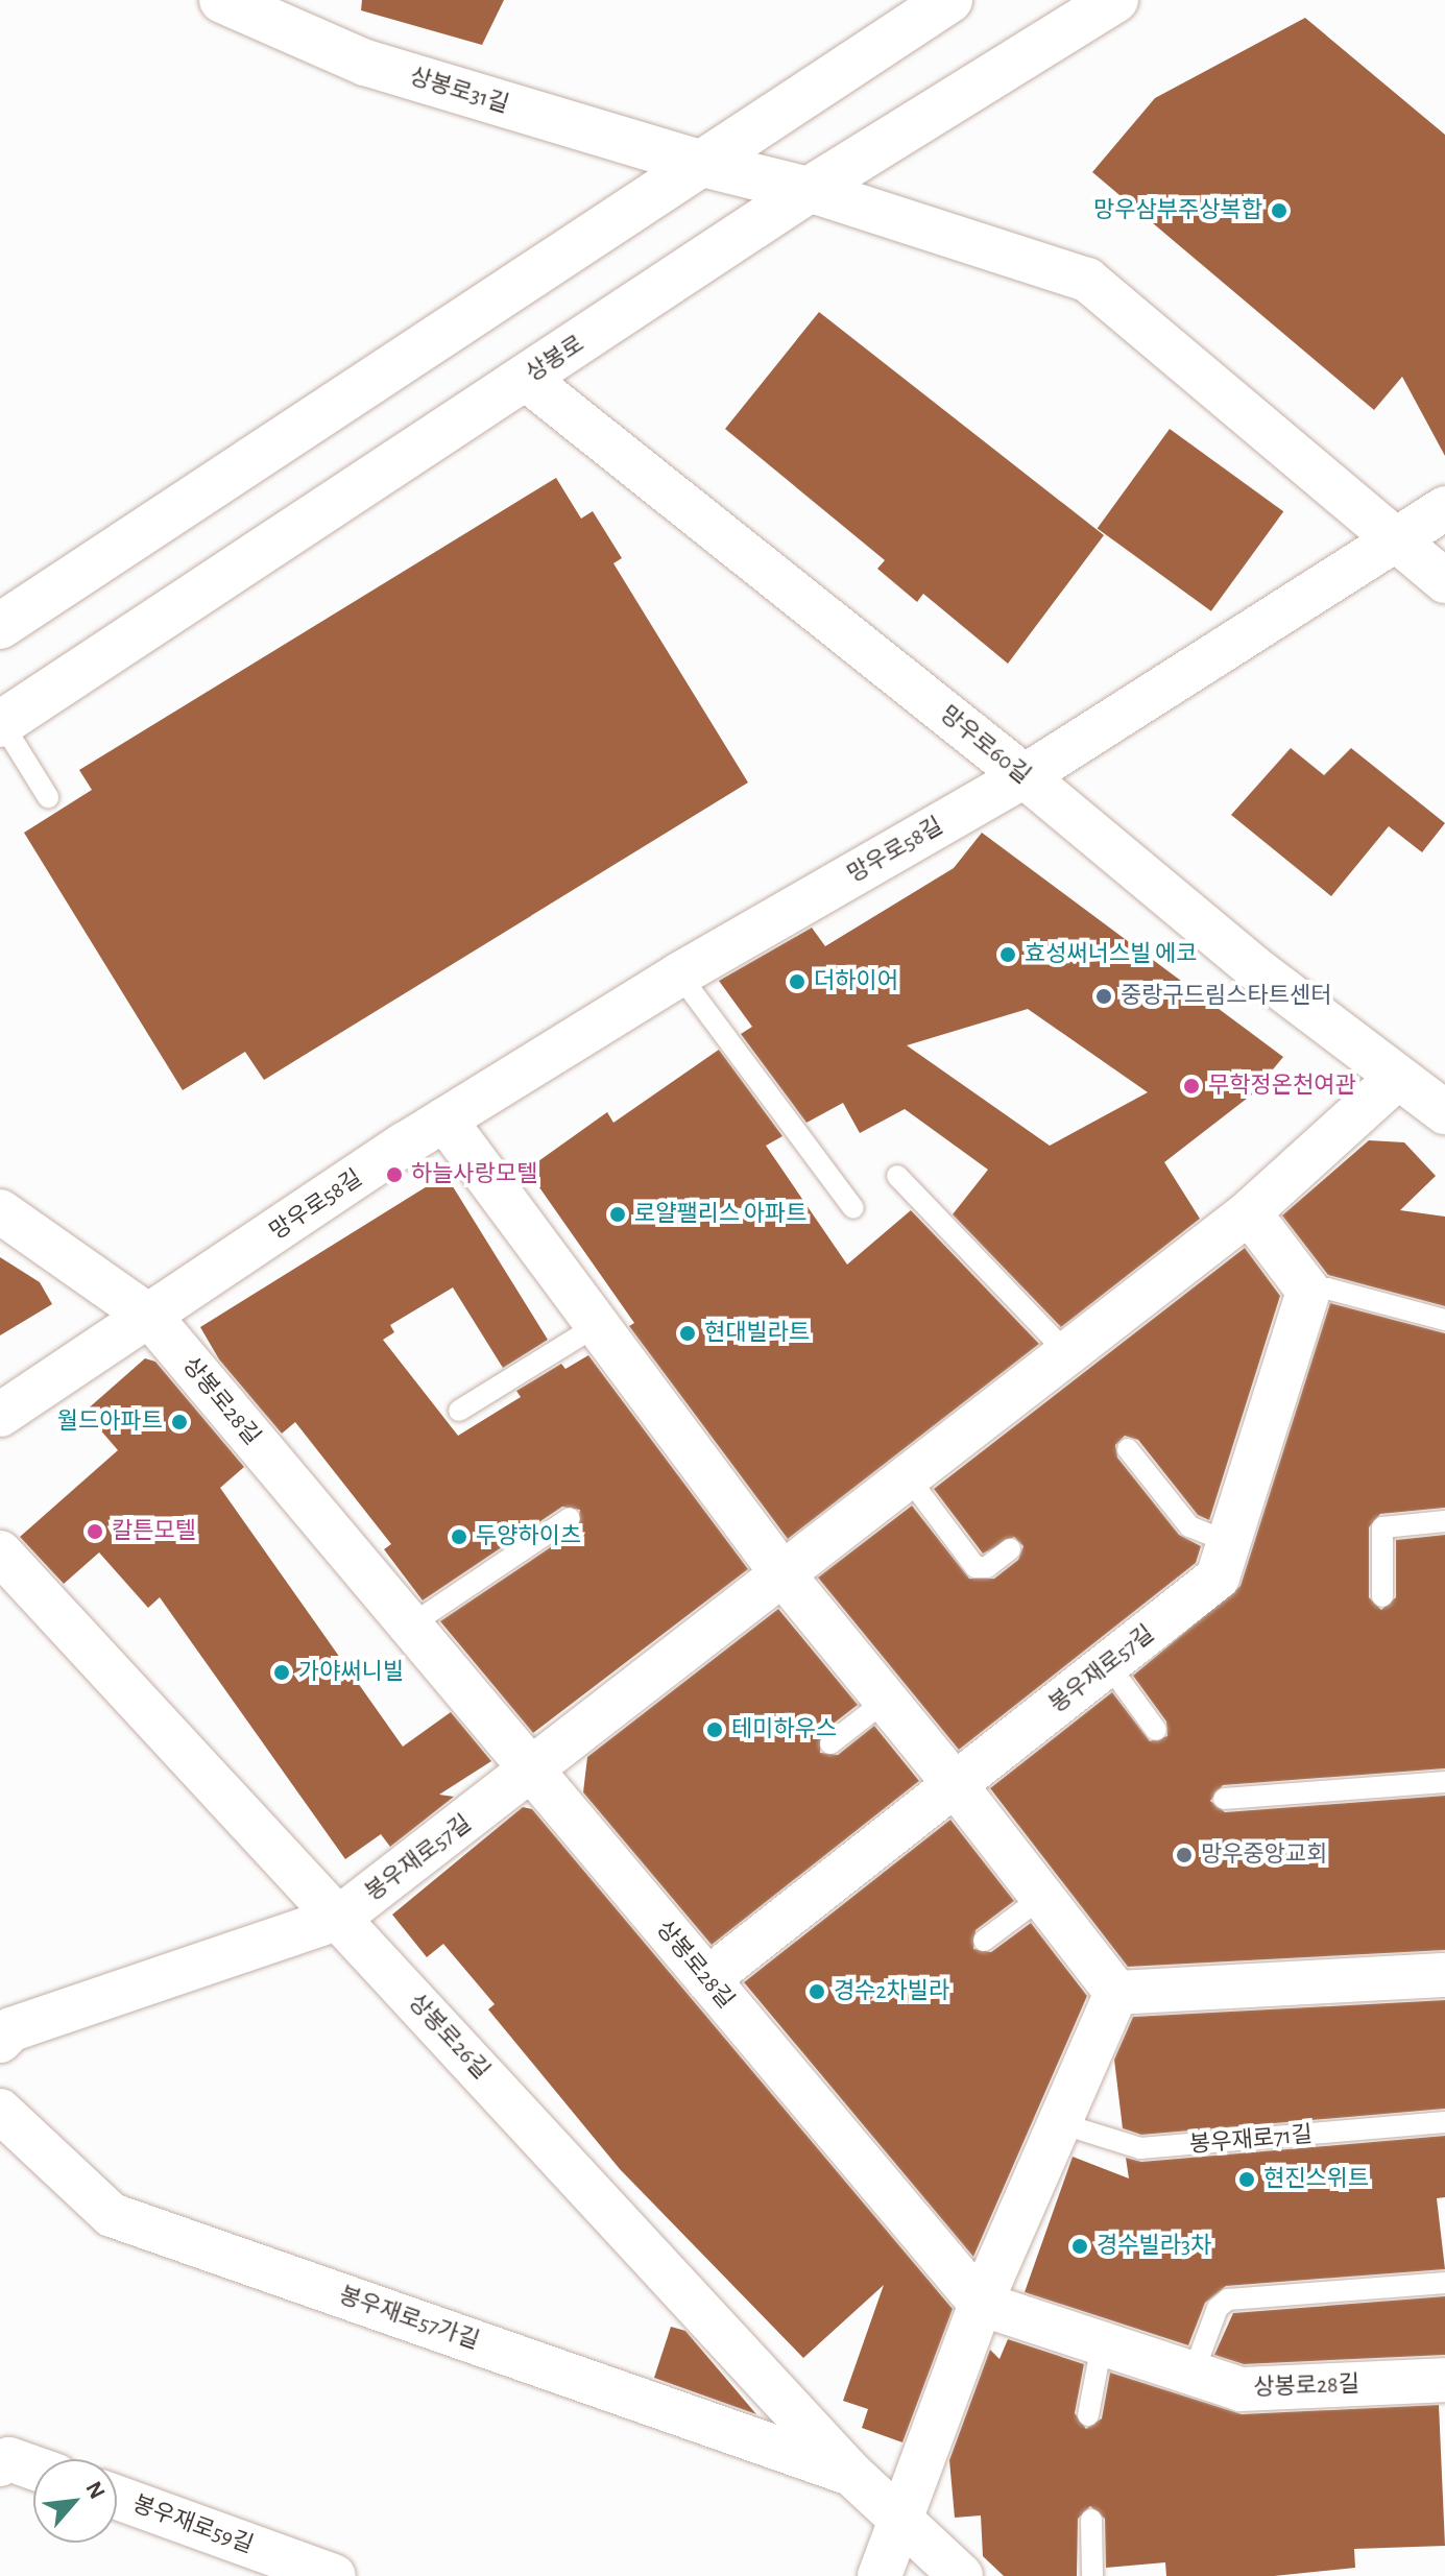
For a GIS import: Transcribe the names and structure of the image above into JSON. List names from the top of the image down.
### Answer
{
  "streets": {
    "main road": ["상봉로31길", "상봉로"],
    "street": [
      "망우로60길",
      "망우로58길",
      "상봉로28길",
      "봉우재로57길",
      "상봉로26길",
      "봉우재로57가길",
      "봉우재로59길"
    ],
    "lane": ["봉우재로71길"]
  },
  "crossings": [
    ["상봉로31길", "상봉로"],
    ["상봉로", "망우로60길"],
    ["망우로60길", "망우로58길"],
    ["망우로60길", "봉우재로57길"],
    ["망우로58길", "상봉로28길"],
    ["상봉로28길", "봉우재로57길"],
    ["봉우재로57길", "상봉로26길"],
    ["상봉로26길", "봉우재로57가길"]
  ],
  "places": [
    "망우삼부주상복합",
    "효성써너스빌 에코",
    "더하이어",
    "중랑구드림스타트센터",
    "무학정온천여관",
    "하늘사랑모텔",
    "로얄팰리스 아파트",
    "현대빌라트",
    "월드아파트",
    "칼튼모텔",
    "두양하이츠",
    "가야써니빌",
    "테미하우스",
    "망우중앙교회",
    "경수2차빌라",
    "현진스위트",
    "경수빌라3차"
  ],
  "north": "top right"
}
